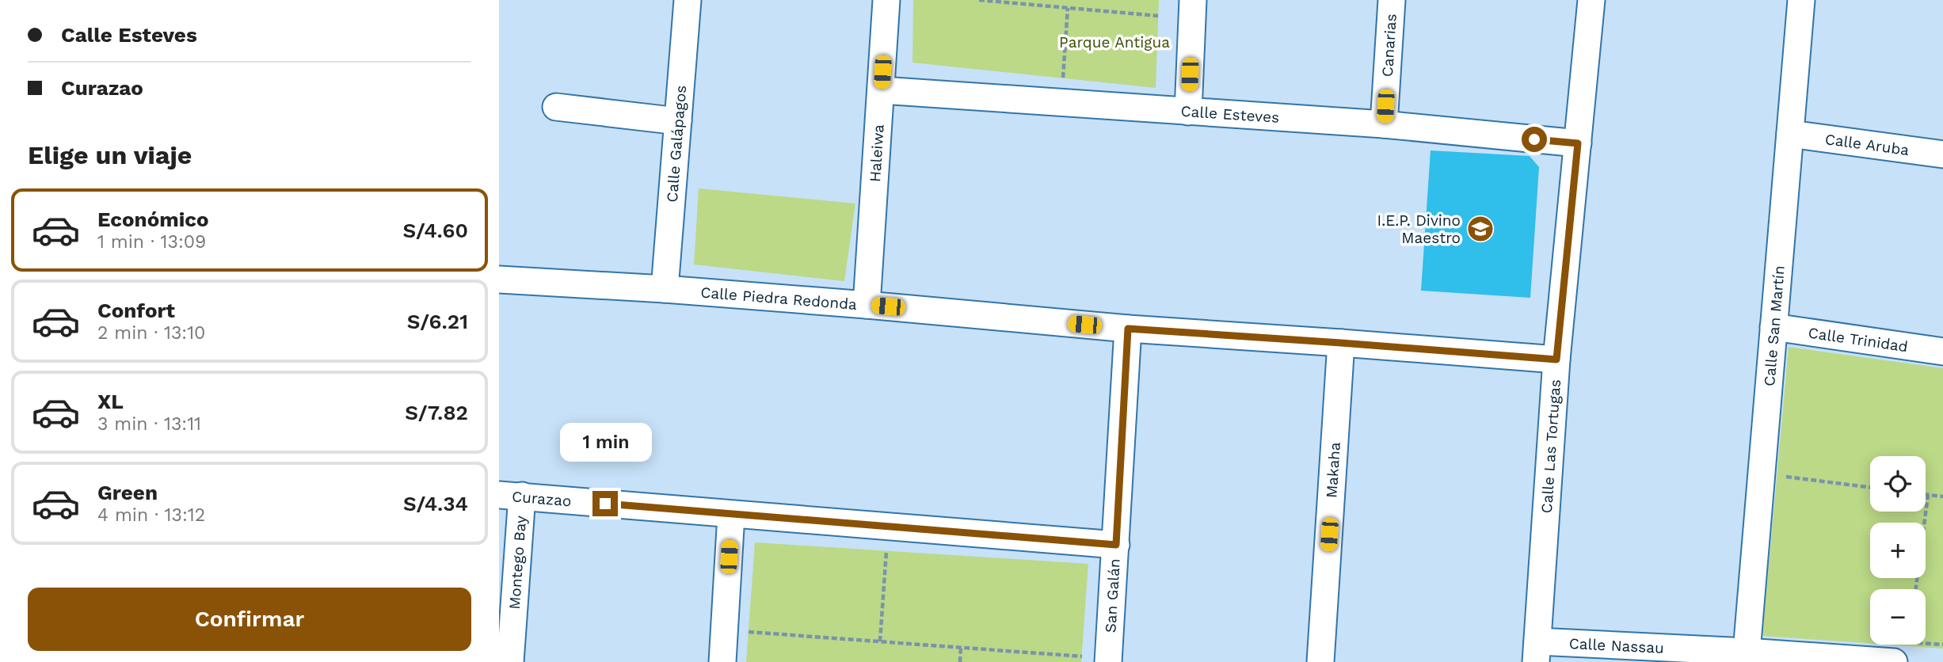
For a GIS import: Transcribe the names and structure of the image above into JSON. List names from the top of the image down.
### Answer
{
  "streets": {
    "street": [
      "Canarias",
      "Calle Esteves",
      "Calle Galápagos",
      "Calle Aruba",
      "Haleiwa",
      "Calle Piedra Redonda",
      "Calle San Martín",
      "Calle Trinidad",
      "Calle Las Tortugas",
      "Makaha",
      "Curazao",
      "Montego Bay",
      "San Galán",
      "Calle Nassau"
    ]
  },
  "crossings": [
    ["Canarias", "Calle Esteves"],
    ["Calle Esteves", "Haleiwa"],
    ["Calle Esteves", "Calle Las Tortugas"],
    ["Calle Galápagos", "Calle Piedra Redonda"],
    ["Calle Aruba", "Calle San Martín"],
    ["Haleiwa", "Calle Piedra Redonda"],
    ["Calle Piedra Redonda", "Calle Las Tortugas"],
    ["Calle Piedra Redonda", "Makaha"],
    ["Calle Piedra Redonda", "San Galán"],
    ["Calle San Martín", "Calle Trinidad"],
    ["Calle San Martín", "Calle Nassau"],
    ["Calle Las Tortugas", "Calle Nassau"],
    ["Curazao", "Montego Bay"],
    ["Curazao", "San Galán"]
  ],
  "parks": ["Parque Antigua"],
  "places": {
    "school or university": ["I.E.P. Divino Maestro"]
  },
  "page": {
    "banner": ["Calle Esteves", "Curazao"],
    "heading": "Elige un viaje",
    "list": [
      {
        "name": "Económico",
        "note": "1 min · 13:09",
        "value": "S/4.60"
      },
      {
        "name": "Confort",
        "note": "2 min · 13:10",
        "value": "S/6.21"
      },
      {
        "name": "XL",
        "note": "3 min · 13:11",
        "value": "S/7.82"
      },
      {
        "name": "Green",
        "note": "4 min · 13:12",
        "value": "S/4.34"
      }
    ],
    "bubble": "1 min",
    "map_buttons": ["+", "−"],
    "buttons": "Confirmar"
  }
}
